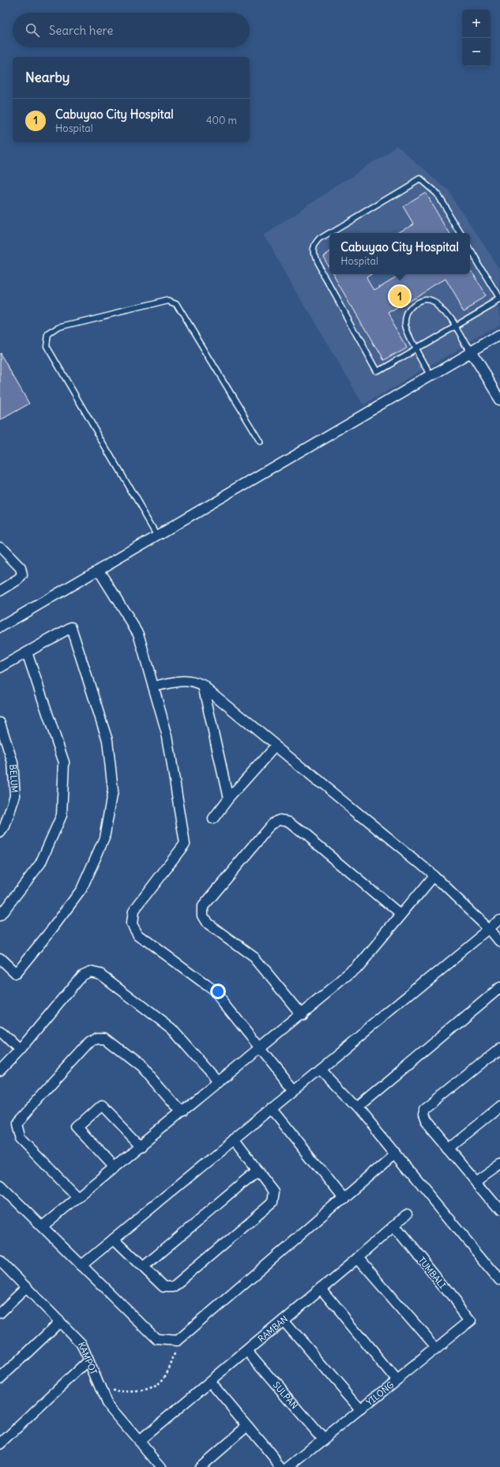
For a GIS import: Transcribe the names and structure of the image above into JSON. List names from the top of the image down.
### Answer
{
  "streets": {
    "street": [
      "BELUM",
      "TUMBALI",
      "RAMBAN",
      "KAMPOT",
      "YILONG",
      "SULPAN"
    ]
  },
  "crossings": [
    ["TUMBALI", "RAMBAN"],
    ["TUMBALI", "YILONG"],
    ["RAMBAN", "KAMPOT"],
    ["RAMBAN", "SULPAN"],
    ["YILONG", "SULPAN"]
  ],
  "page": {
    "map_buttons": ["+", "−"],
    "search": "Search here",
    "heading": "Nearby",
    "list": [
      {
        "mark": "1",
        "name": "Cabuyao City Hospital",
        "note": "Hospital",
        "value": "400 m"
      }
    ],
    "popup": ["Cabuyao City Hospital", "Hospital"],
    "pins": "1"
  }
}
